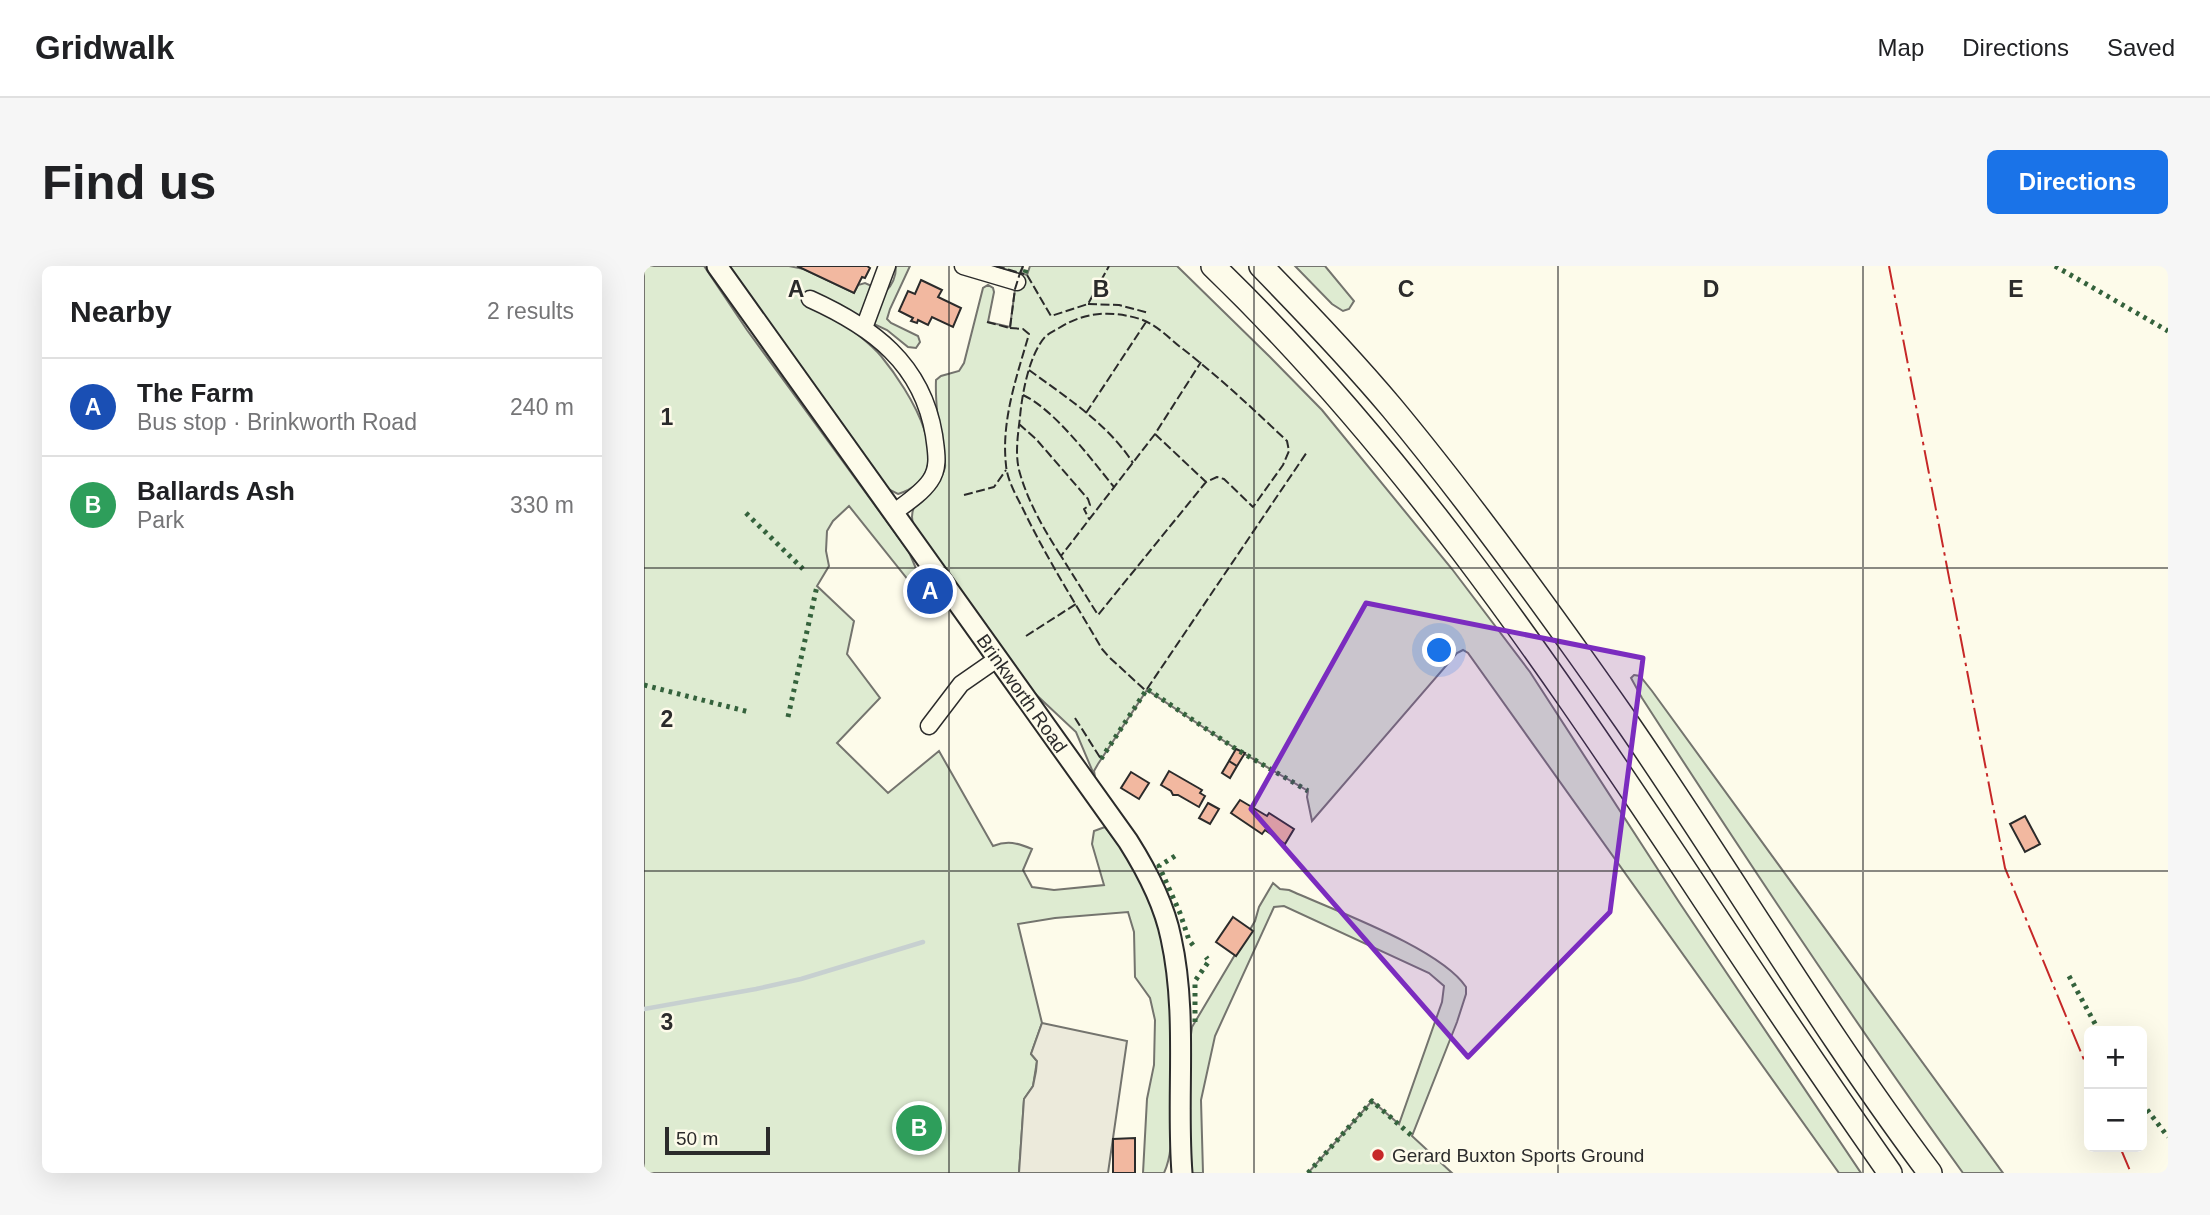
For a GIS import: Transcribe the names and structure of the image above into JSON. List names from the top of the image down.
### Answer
{
  "streets": {
    "main road": ["Brinkworth Road"]
  },
  "places": ["Gerard Buxton Sports Ground"],
  "scale_bar": "50 m",
  "page": {
    "header": "Gridwalk",
    "nav": ["Map", "Directions", "Saved"],
    "buttons": "Directions",
    "title": "Find us",
    "heading": ["Nearby", "2 results"],
    "list": [
      {
        "mark": "A",
        "name": "The Farm",
        "note": "Bus stop · Brinkworth Road",
        "value": "240 m"
      },
      {
        "mark": "B",
        "name": "Ballards Ash",
        "note": "Park",
        "value": "330 m"
      }
    ],
    "pins": ["A", "B"],
    "map_buttons": ["+", "−"],
    "scale": "50 m"
  },
  "grid": {
    "columns": [
      "A",
      "B",
      "C",
      "D",
      "E"
    ],
    "rows": ["1", "2", "3"]
  }
}
